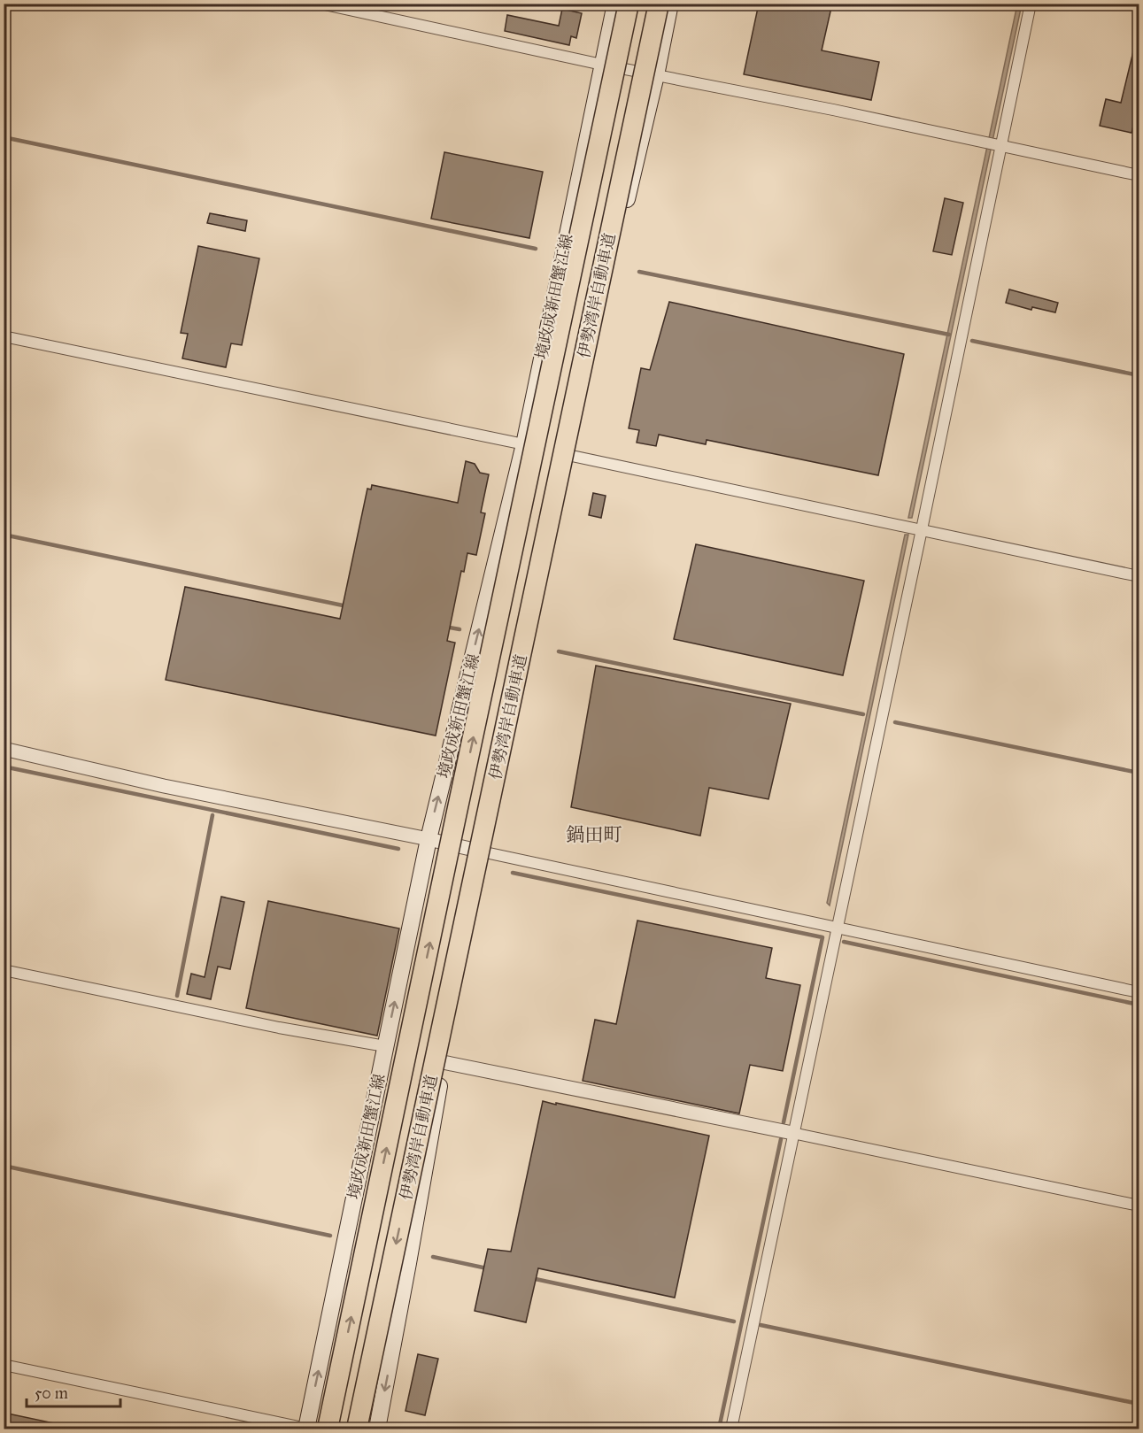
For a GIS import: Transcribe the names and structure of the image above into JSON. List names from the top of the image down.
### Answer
{
  "streets": {
    "highway": ["伊勢湾岸自動車道"],
    "main road": ["境政成新田蟹江線"]
  },
  "districts": ["鍋田町"],
  "scale_bar": "50 m"
}
